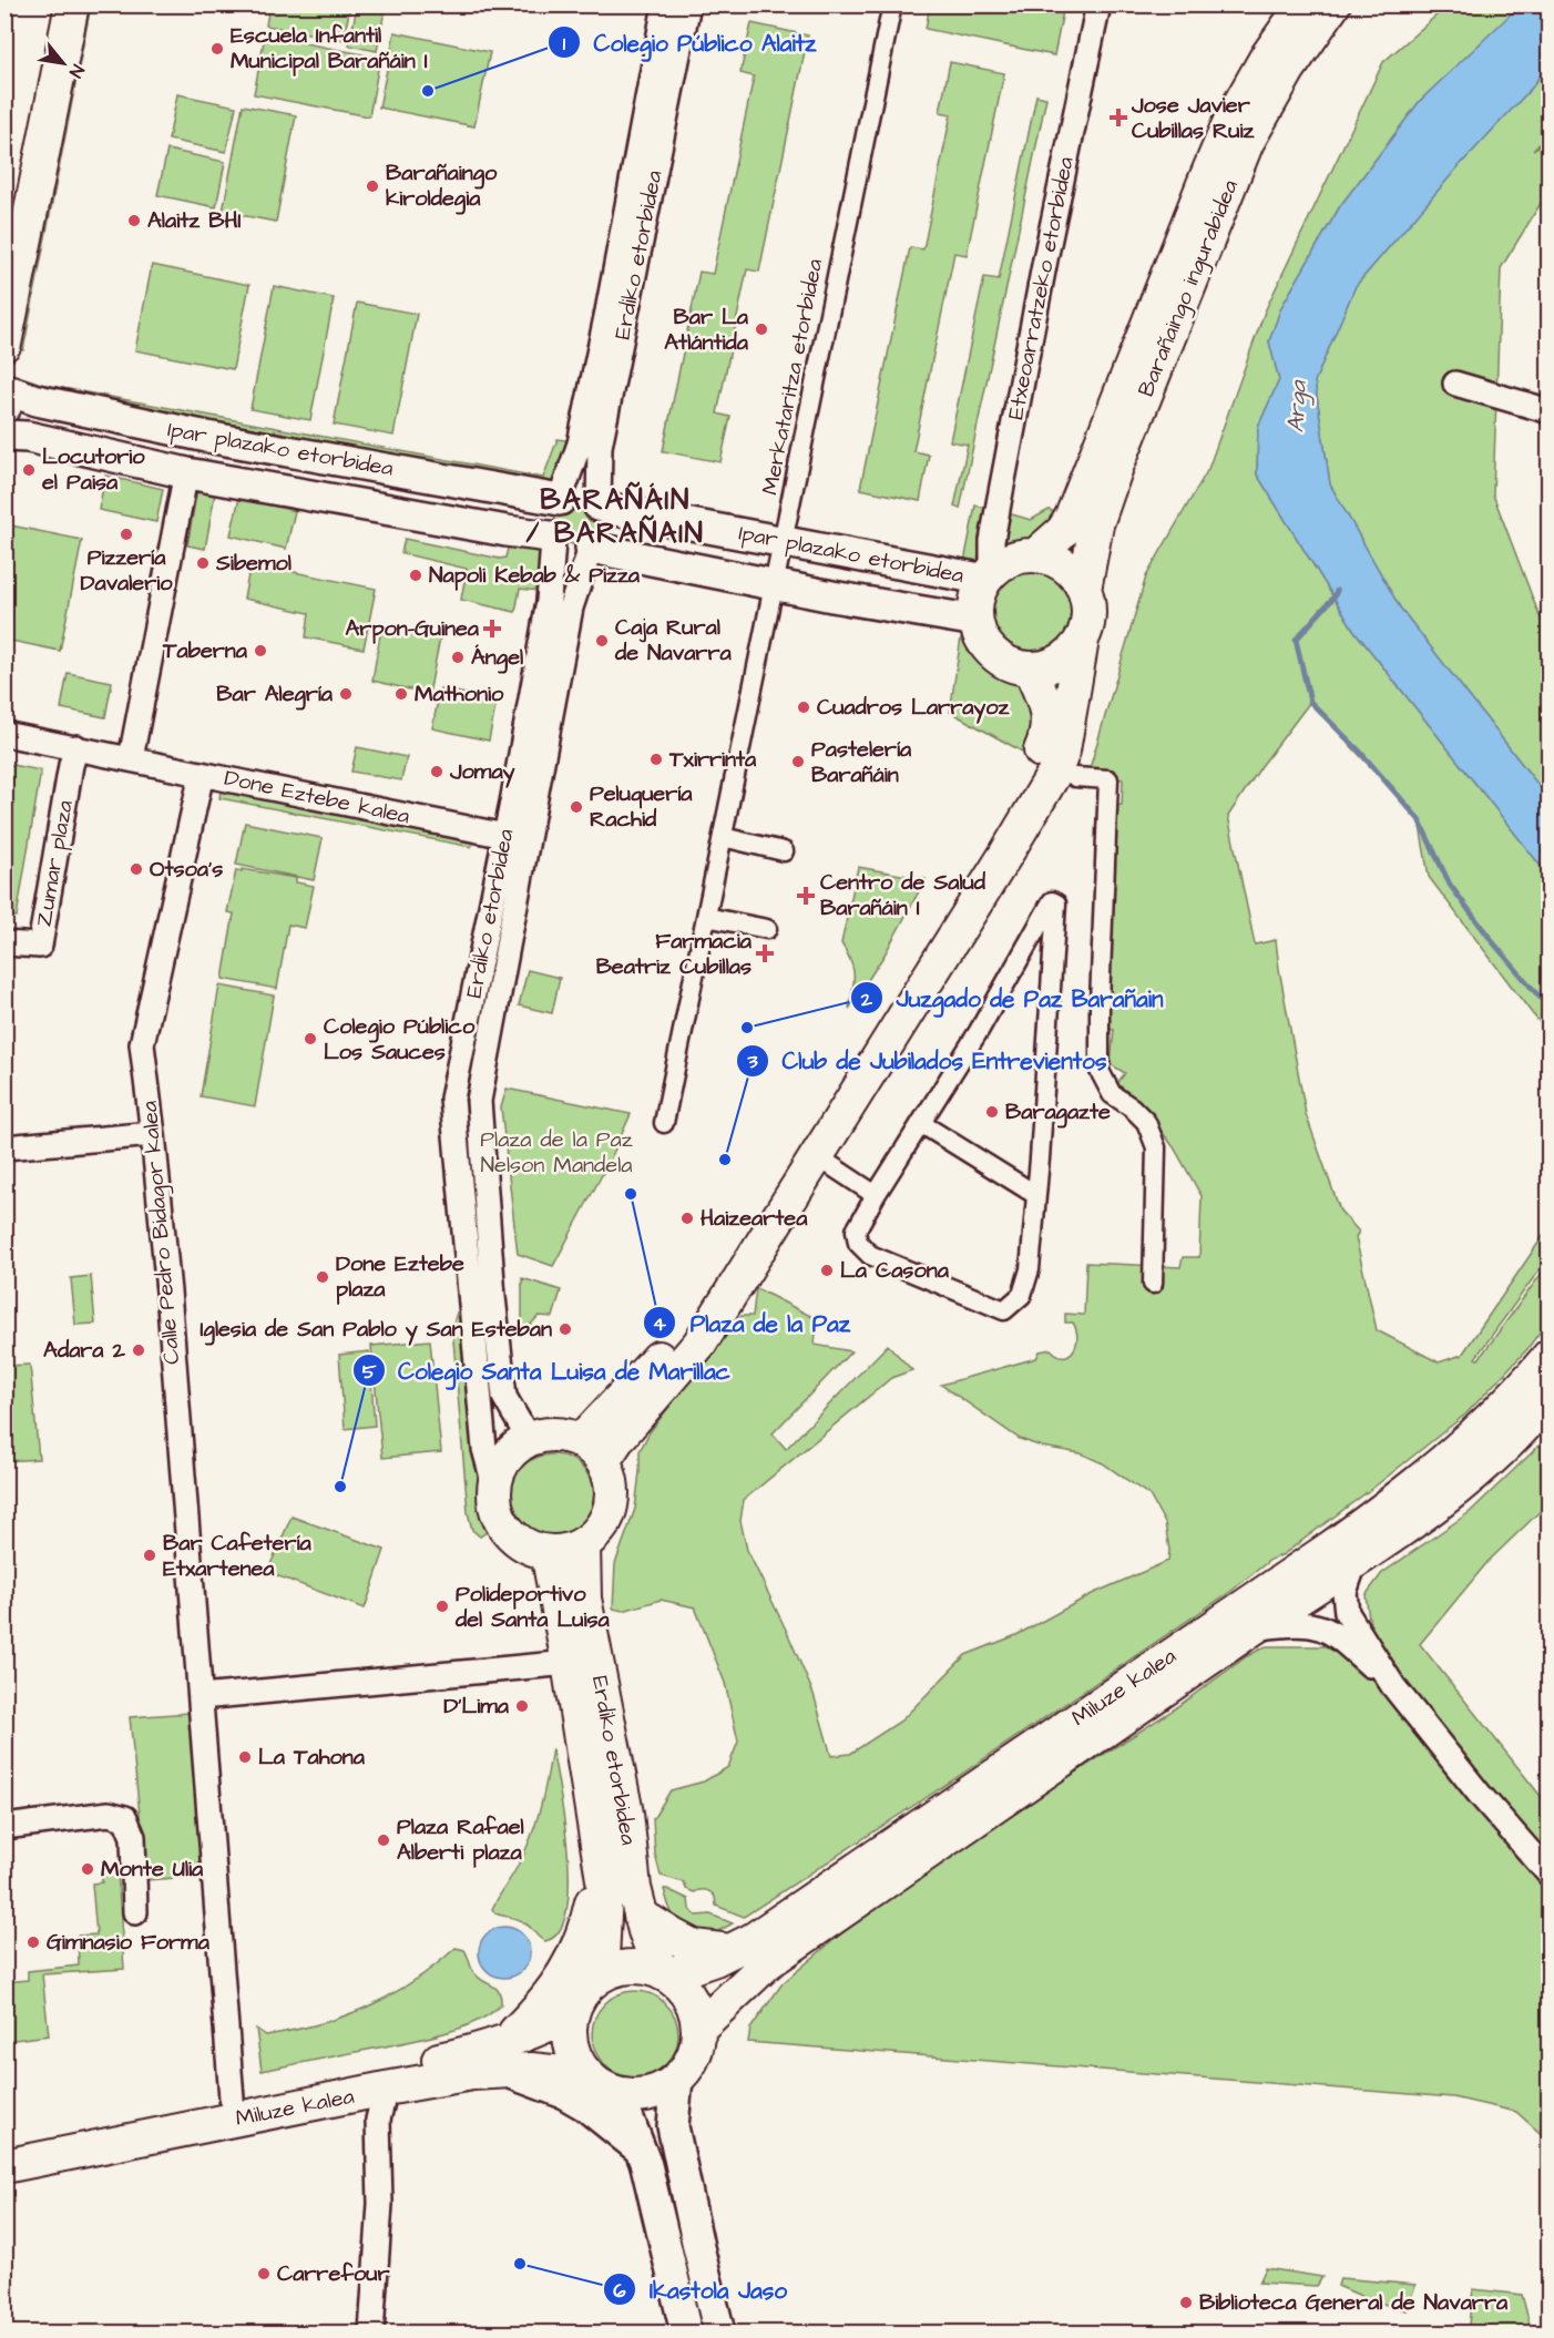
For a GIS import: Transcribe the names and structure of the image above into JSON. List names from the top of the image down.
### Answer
{
  "streets": {
    "main road": ["Erdiko etorbidea", "Barañaingo ingurabidea", "Miluze kalea"],
    "street": [
      "Etxeoarratzeko etorbidea",
      "Merkataritza etorbidea",
      "Ipar plazako etorbidea",
      "Done Eztebe kalea",
      "Zumar plaza",
      "Calle Pedro Bidagor kalea"
    ]
  },
  "crossings": [
    ["Erdiko etorbidea", "Ipar plazako etorbidea"],
    ["Erdiko etorbidea", "Done Eztebe kalea"],
    ["Erdiko etorbidea", "Miluze kalea"],
    ["Etxeoarratzeko etorbidea", "Barañaingo ingurabidea"],
    ["Etxeoarratzeko etorbidea", "Ipar plazako etorbidea"],
    ["Barañaingo ingurabidea", "Ipar plazako etorbidea"],
    ["Merkataritza etorbidea", "Ipar plazako etorbidea"],
    ["Done Eztebe kalea", "Zumar plaza"],
    ["Done Eztebe kalea", "Calle Pedro Bidagor kalea"],
    ["Calle Pedro Bidagor kalea", "Miluze kalea"]
  ],
  "districts": ["BARAÑÁIN / BARAÑAIN"],
  "water": ["Arga"],
  "parks": ["Plaza de la Paz Nelson Mandela"],
  "places": {
    "other": [
      "Escuela Infantil Municipal Barañáin I",
      "Colegio Público Alaitz",
      "Barañaingo kiroldegia",
      "Alaitz BHI",
      "Bar La Atlántida",
      "Locutorio el Paisa",
      "Pizzería Davalerio",
      "Sibemol",
      "Napoli Kebab & Pizza",
      "Caja Rural de Navarra",
      "Taberna",
      "Ángel",
      "Bar Alegría",
      "Mathonio",
      "Cuadros Larrayoz",
      "Txirrinta",
      "Pastelería Barañáin",
      "Jomay",
      "Peluquería Rachid",
      "Otsoa's",
      "Juzgado de Paz Barañain",
      "Colegio Público Los Sauces",
      "Baragazte",
      "Club de Jubilados Entrevientos",
      "Plaza de la Paz",
      "Haizeartea",
      "La Casona",
      "Done Eztebe plaza",
      "Iglesia de San Pablo y San Esteban",
      "Adara 2",
      "Colegio Santa Luisa de Marillac",
      "Bar Cafetería Etxartenea",
      "Polideportivo del Santa Luisa",
      "D'Lima",
      "La Tahona",
      "Plaza Rafael Alberti plaza",
      "Monte Ulia",
      "Gimnasio Forma",
      "Ikastola Jaso",
      "Carrefour",
      "Biblioteca General de Navarra"
    ],
    "health": [
      "Jose Javier Cubillas Ruiz",
      "Arpon-Guinea",
      "Centro de Salud Barañáin I",
      "Farmacia Beatriz Cubillas"
    ]
  },
  "north": "bottom right"
}
